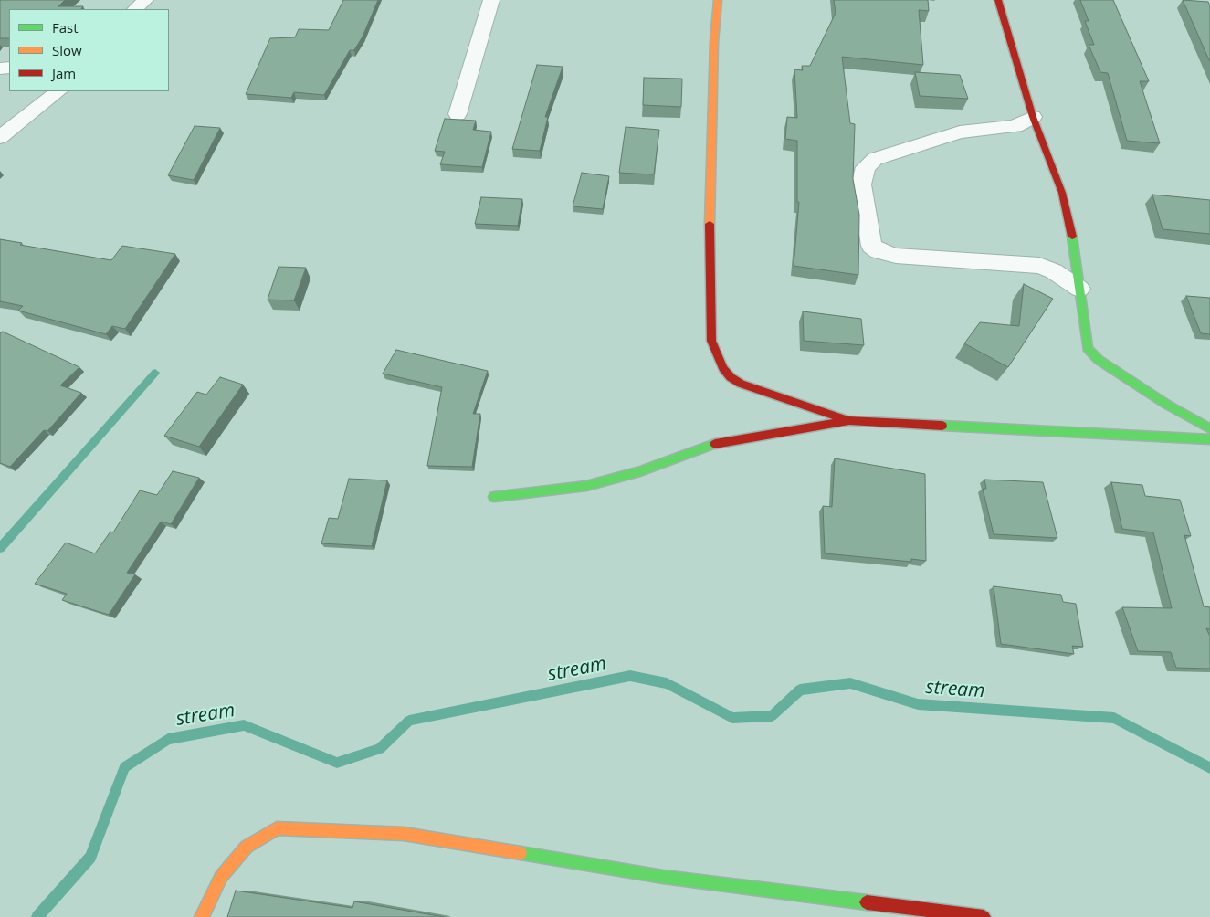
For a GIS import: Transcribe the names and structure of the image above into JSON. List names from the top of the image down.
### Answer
{
  "water": ["stream"],
  "legend": ["Fast", "Slow", "Jam"]
}
